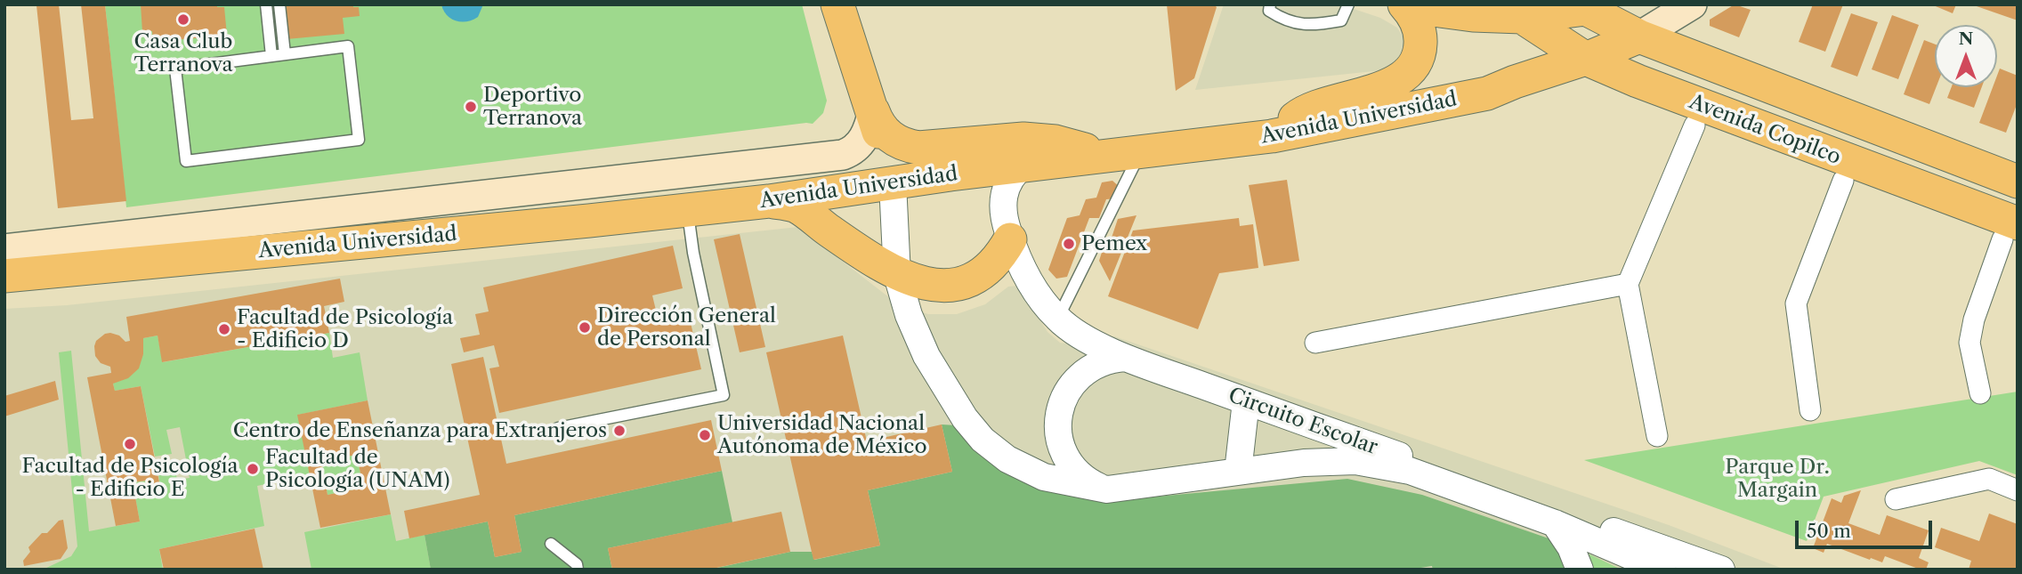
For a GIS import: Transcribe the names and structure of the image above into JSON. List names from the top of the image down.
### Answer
{
  "streets": {
    "main road": ["Avenida Universidad", "Avenida Copilco"],
    "street": ["Circuito Escolar"]
  },
  "crossings": [
    ["Avenida Universidad", "Avenida Copilco"],
    ["Avenida Universidad", "Circuito Escolar"]
  ],
  "parks": ["Parque Dr. Margain"],
  "places": [
    "Casa Club Terranova",
    "Deportivo Terranova",
    "Pemex",
    "Dirección General de Personal",
    "Facultad de Psicología - Edificio D",
    "Centro de Enseñanza para Extranjeros",
    "Universidad Nacional Autónoma de México",
    "Facultad de Psicología - Edificio E",
    "Facultad de Psicología (UNAM)"
  ],
  "scale_bar": "50 m",
  "north": "top"
}
